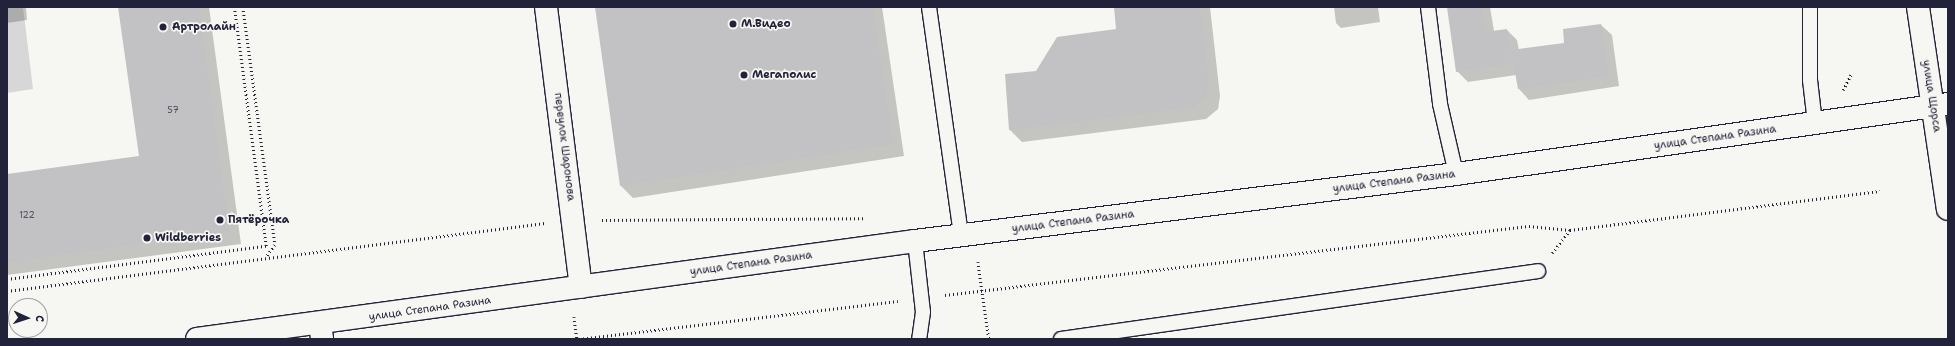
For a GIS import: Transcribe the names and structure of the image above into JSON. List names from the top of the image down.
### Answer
{
  "streets": {
    "street": ["улица Щорса", "улица Степана Разина", "переулок Шаронова"]
  },
  "crossings": [
    ["улица Щорса", "улица Степана Разина"],
    ["улица Степана Разина", "переулок Шаронова"]
  ],
  "places": [
    "М.Видео",
    "Артролайн",
    "Мегаполис",
    "Пятёрочка",
    "Wildberries"
  ],
  "house_numbers": ["57", "122"],
  "north": "right"
}
